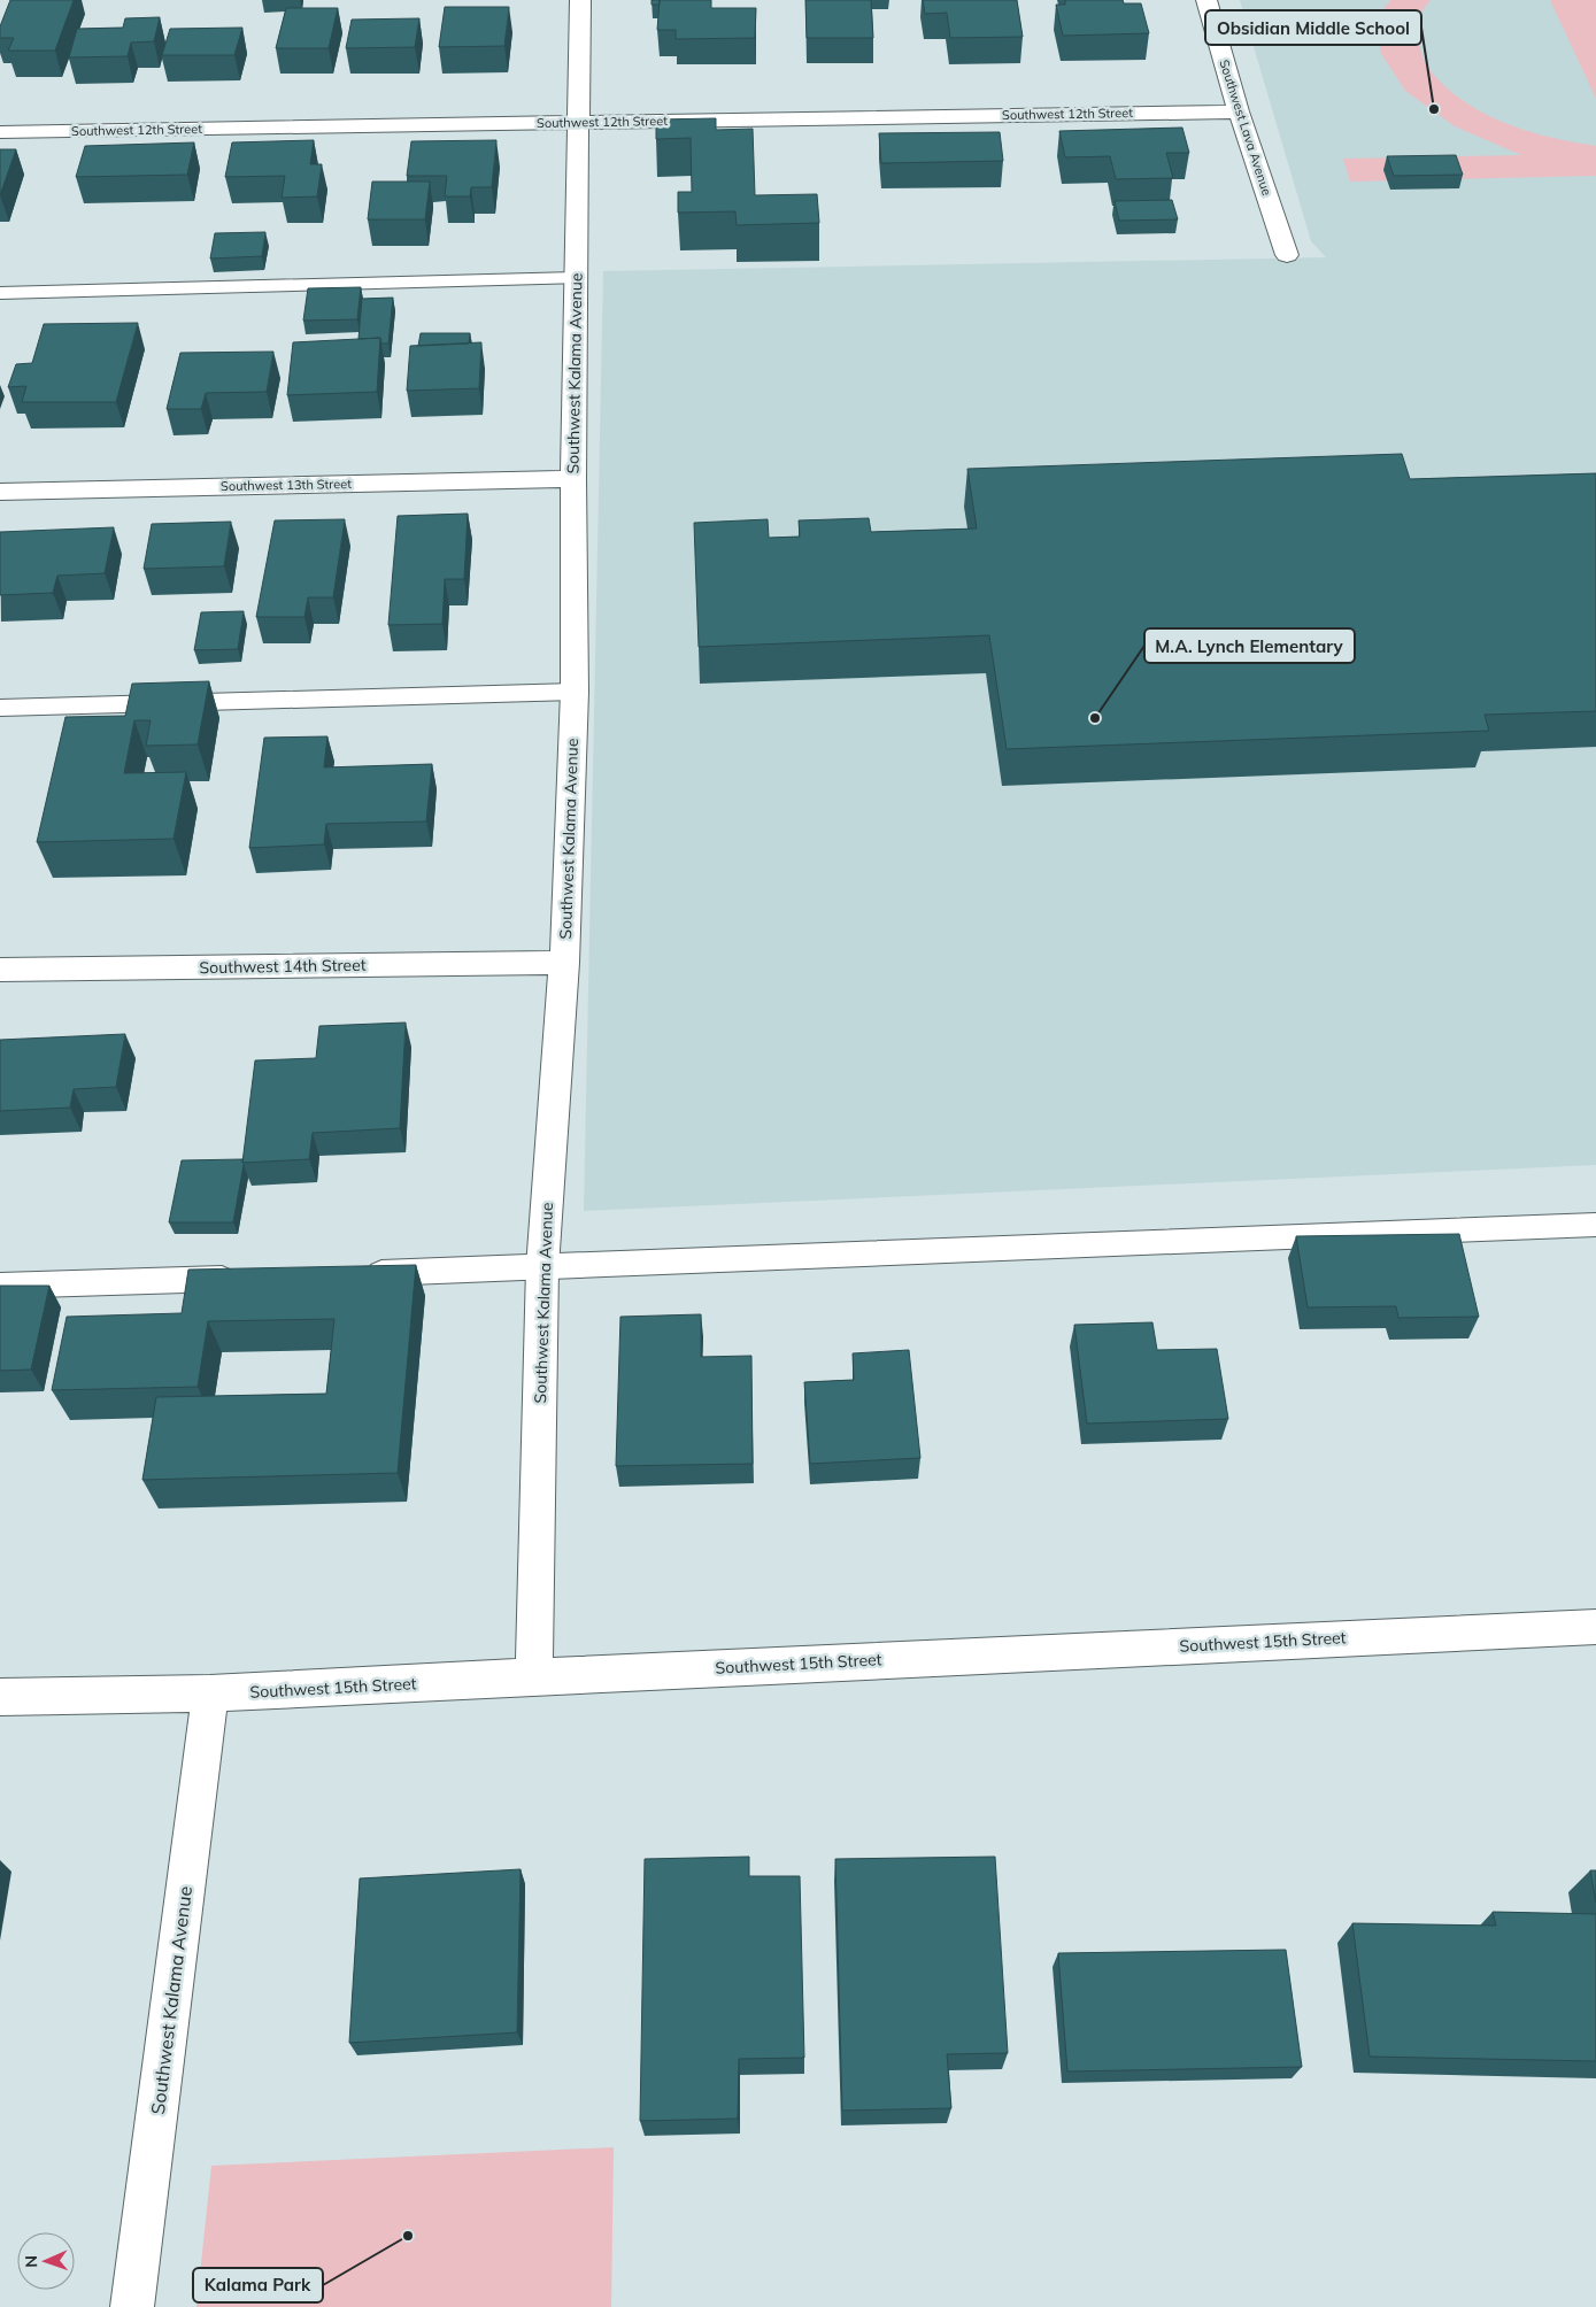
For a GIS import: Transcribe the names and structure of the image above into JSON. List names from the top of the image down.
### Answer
{
  "streets": {
    "street": [
      "Southwest 12th Street",
      "Southwest Lava Avenue",
      "Southwest Kalama Avenue",
      "Southwest 13th Street",
      "Southwest 14th Street",
      "Southwest 15th Street"
    ]
  },
  "crossings": [
    ["Southwest 12th Street", "Southwest Lava Avenue"],
    ["Southwest 12th Street", "Southwest Kalama Avenue"],
    ["Southwest Kalama Avenue", "Southwest 13th Street"],
    ["Southwest Kalama Avenue", "Southwest 14th Street"],
    ["Southwest Kalama Avenue", "Southwest 15th Street"]
  ],
  "places": ["Obsidian Middle School", "M.A. Lynch Elementary", "Kalama Park"],
  "north": "left"
}
